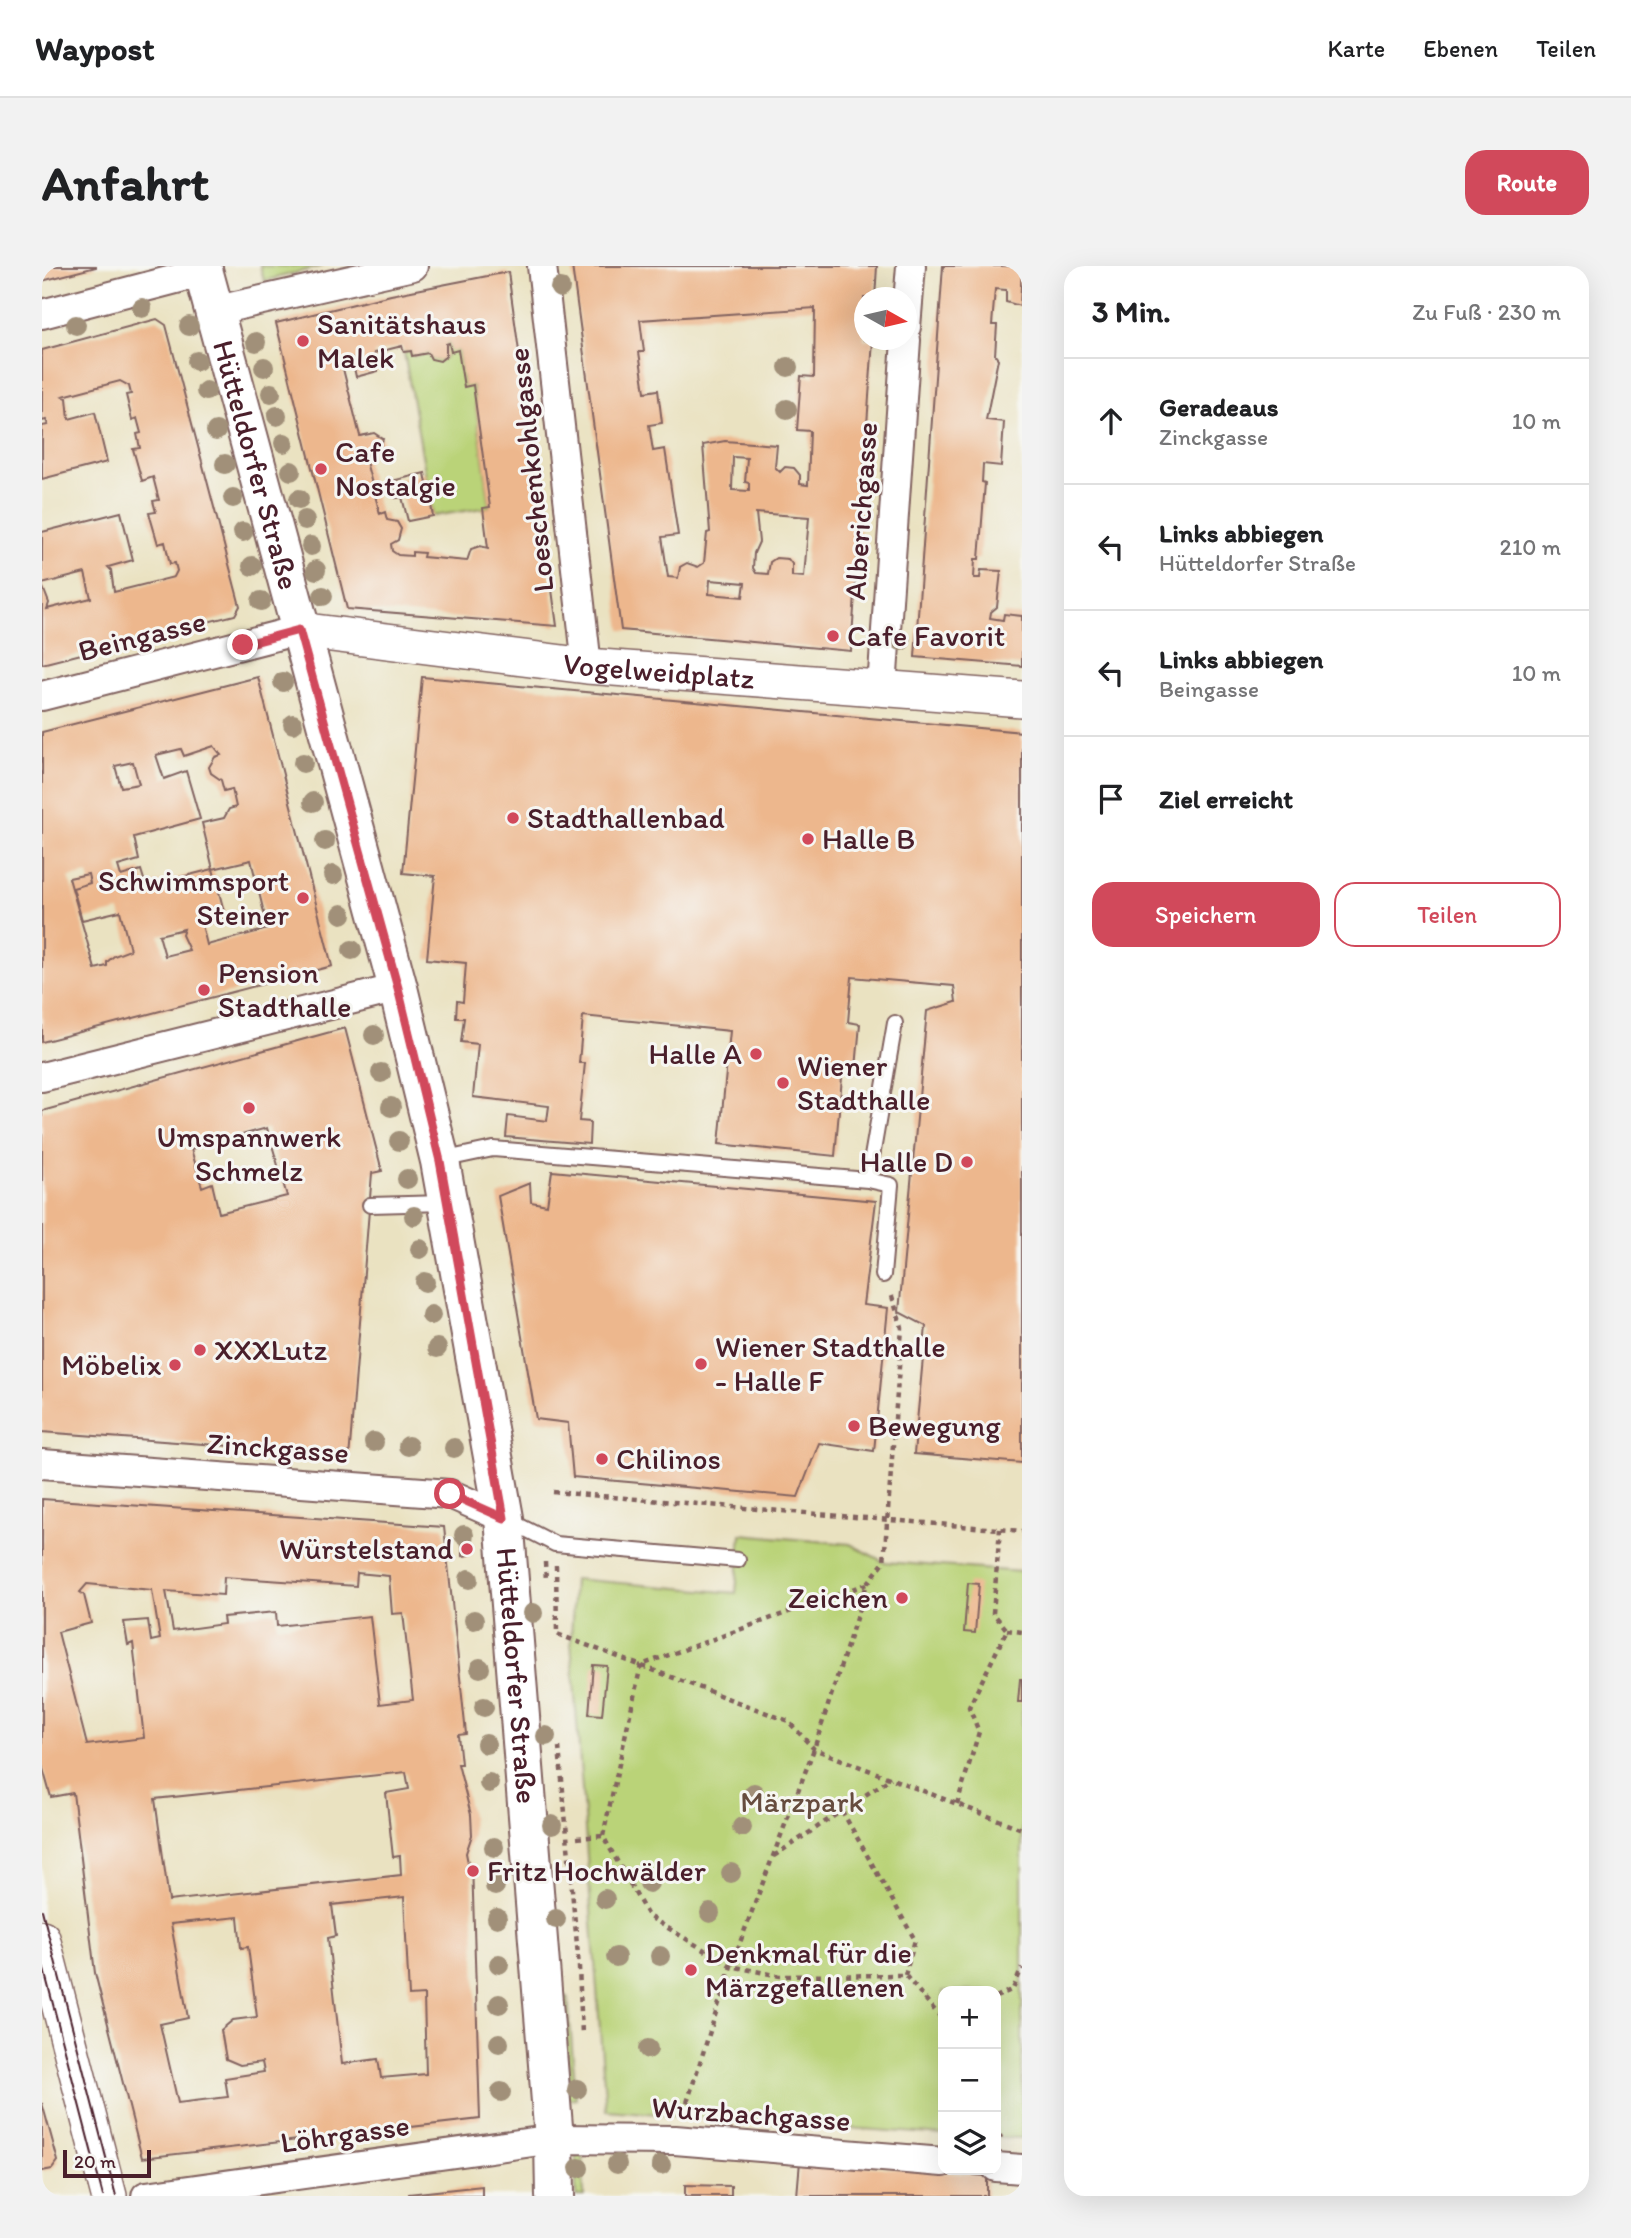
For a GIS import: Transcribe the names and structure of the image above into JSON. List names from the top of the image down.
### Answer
{
  "streets": {
    "main road": ["Hütteldorfer Straße"],
    "street": [
      "Loeschenkohlgasse",
      "Alberichgasse",
      "Beingasse",
      "Vogelweidplatz",
      "Zinckgasse",
      "Wurzbachgasse",
      "Löhrgasse"
    ]
  },
  "crossings": [
    ["Hütteldorfer Straße", "Beingasse"],
    ["Hütteldorfer Straße", "Vogelweidplatz"],
    ["Hütteldorfer Straße", "Zinckgasse"],
    ["Hütteldorfer Straße", "Wurzbachgasse"],
    ["Hütteldorfer Straße", "Löhrgasse"],
    ["Loeschenkohlgasse", "Vogelweidplatz"],
    ["Alberichgasse", "Vogelweidplatz"],
    ["Beingasse", "Vogelweidplatz"],
    ["Wurzbachgasse", "Löhrgasse"]
  ],
  "parks": ["Märzpark"],
  "places": [
    "Sanitätshaus Malek",
    "Cafe Nostalgie",
    "Cafe Favorit",
    "Stadthallenbad",
    "Halle B",
    "Schwimmsport Steiner",
    "Pension Stadthalle",
    "Halle A",
    "Wiener Stadthalle",
    "Umspannwerk Schmelz",
    "Halle D",
    "XXXLutz",
    "Wiener Stadthalle - Halle F",
    "Möbelix",
    "Bewegung",
    "Chilinos",
    "Würstelstand",
    "Zeichen",
    "Fritz Hochwälder",
    "Denkmal für die Märzgefallenen"
  ],
  "scale_bar": "20 m",
  "north": "right",
  "page": {
    "header": "Waypost",
    "nav": ["Karte", "Ebenen", "Teilen"],
    "buttons": [
      "Route",
      ["Speichern", "Teilen"]
    ],
    "title": "Anfahrt",
    "heading": ["3 Min.", "Zu Fuß · 230 m"],
    "list": [
      ["Geradeaus", "Zinckgasse", "10 m"],
      ["Links abbiegen", "Hütteldorfer Straße", "210 m"],
      ["Links abbiegen", "Beingasse", "10 m"],
      "Ziel erreicht"
    ],
    "map_buttons": ["+", "−"],
    "scale": "20 m"
  }
}
